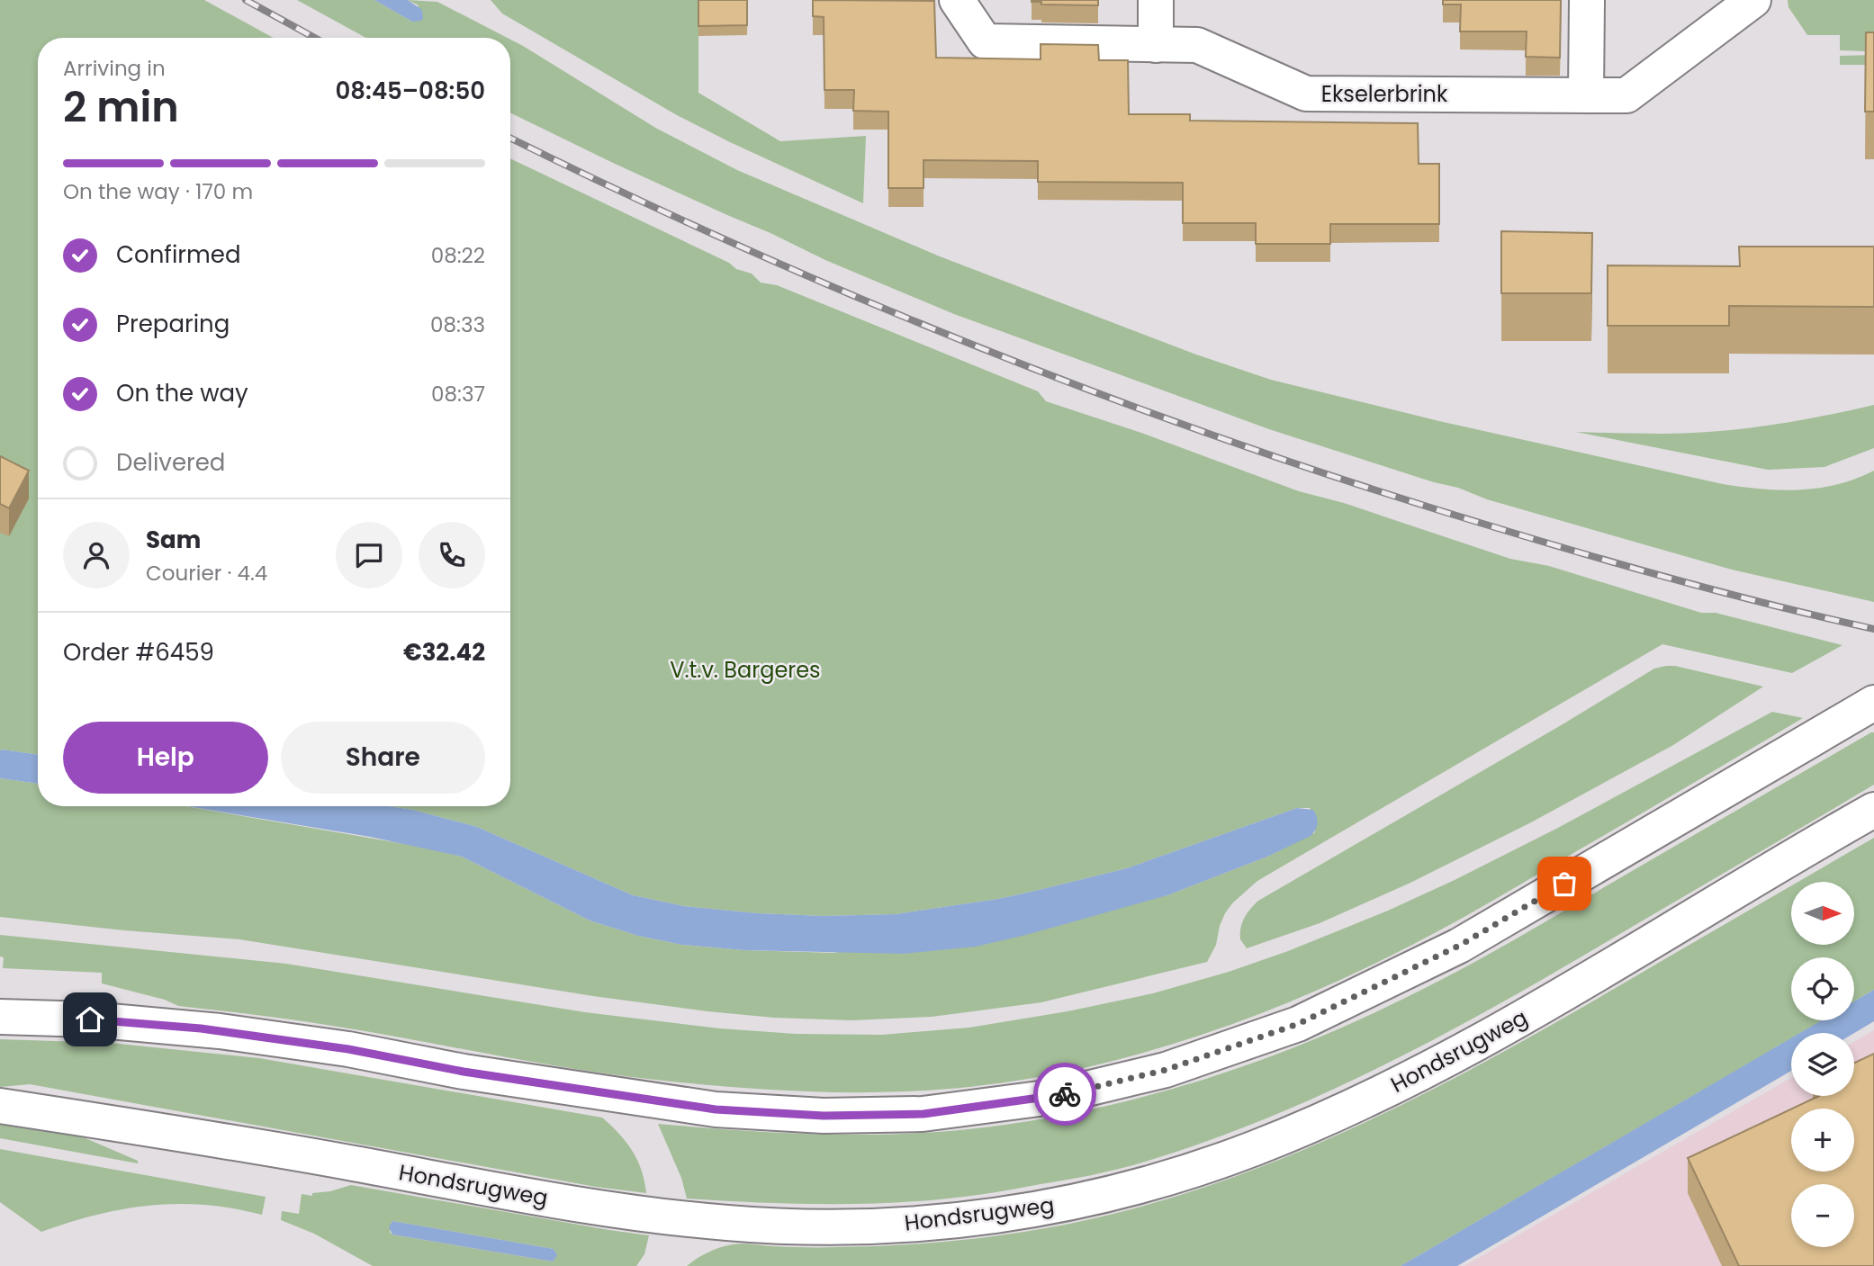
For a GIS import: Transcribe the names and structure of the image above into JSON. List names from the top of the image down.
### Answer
{
  "streets": {
    "main road": ["Ekselerbrink", "Hondsrugweg"]
  },
  "parks": ["V.t.v. Bargeres"],
  "north": "right",
  "page": {
    "heading": ["2 min", "Arriving in", "08:45–08:50"],
    "panel": [
      "Sam",
      "Courier · 4.4",
      "Order #6459",
      "€32.42"
    ],
    "bar": "On the way · 170 m",
    "list": [
      ["Confirmed", "08:22"],
      ["Preparing", "08:33"],
      ["On the way", "08:37"],
      "Delivered"
    ],
    "buttons": ["Help", "Share"],
    "map_buttons": ["+", "−"]
  }
}
